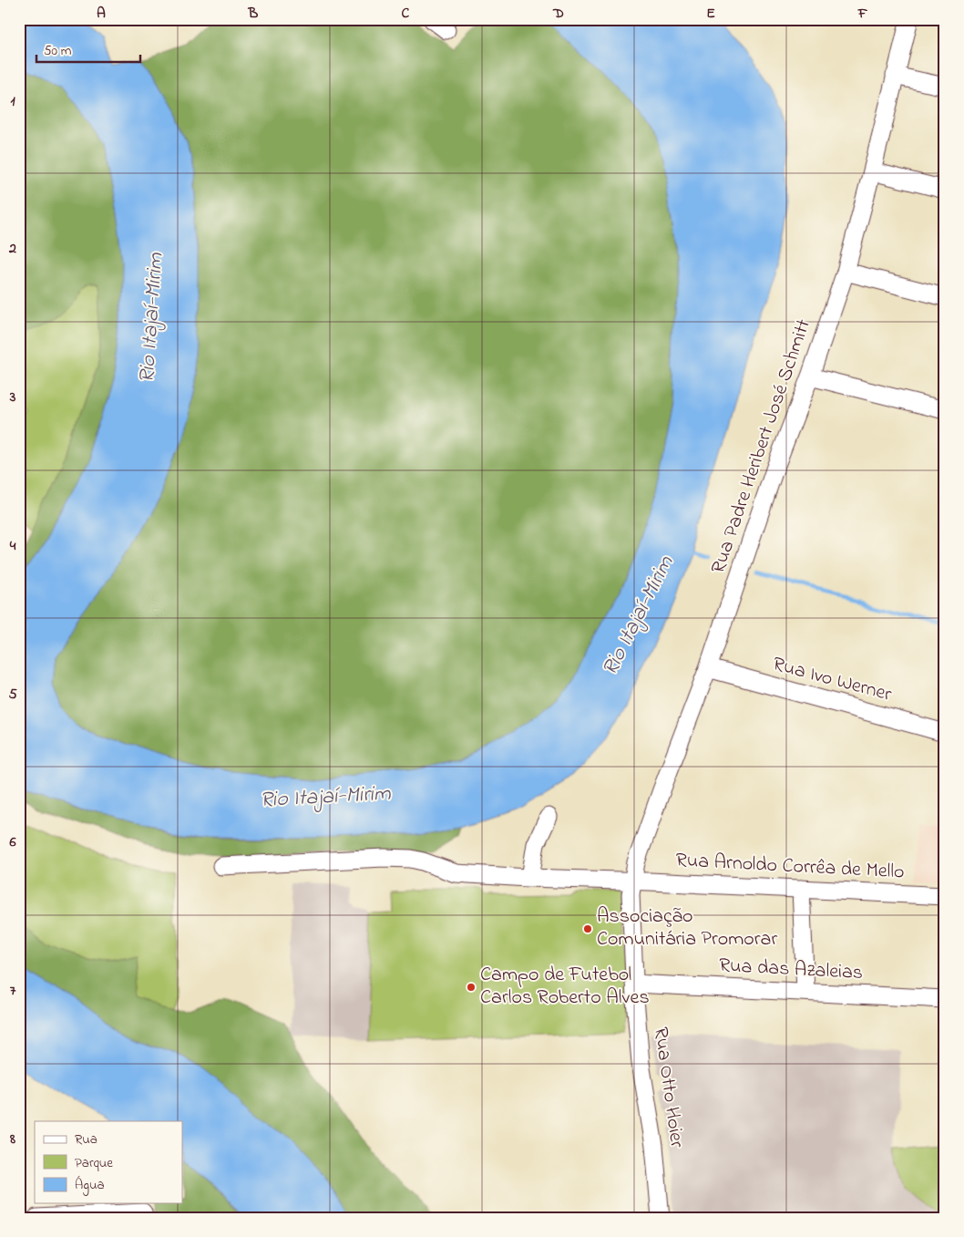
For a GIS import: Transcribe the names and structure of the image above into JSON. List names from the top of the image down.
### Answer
{
  "streets": {
    "street": [
      "Rua Padre Heribert José Schmitt",
      "Rua Ivo Werner",
      "Rua Arnoldo Corrêa de Mello",
      "Rua das Azaleias",
      "Rua Otto Hoier"
    ]
  },
  "crossings": [
    ["Rua Padre Heribert José Schmitt", "Rua Ivo Werner"],
    ["Rua Padre Heribert José Schmitt", "Rua Arnoldo Corrêa de Mello"],
    ["Rua Padre Heribert José Schmitt", "Rua Otto Hoier"],
    ["Rua Arnoldo Corrêa de Mello", "Rua Otto Hoier"],
    ["Rua das Azaleias", "Rua Otto Hoier"]
  ],
  "water": ["Rio Itajaí-Mirim"],
  "places": ["Associação Comunitária Promorar", "Campo de Futebol Carlos Roberto Alves"],
  "legend": ["Rua", "Parque", "Água"],
  "scale_bar": "50 m",
  "grid": {
    "columns": [
      "A",
      "B",
      "C",
      "D",
      "E",
      "F"
    ],
    "rows": [
      "1",
      "2",
      "3",
      "4",
      "5",
      "6",
      "7",
      "8"
    ]
  }
}
